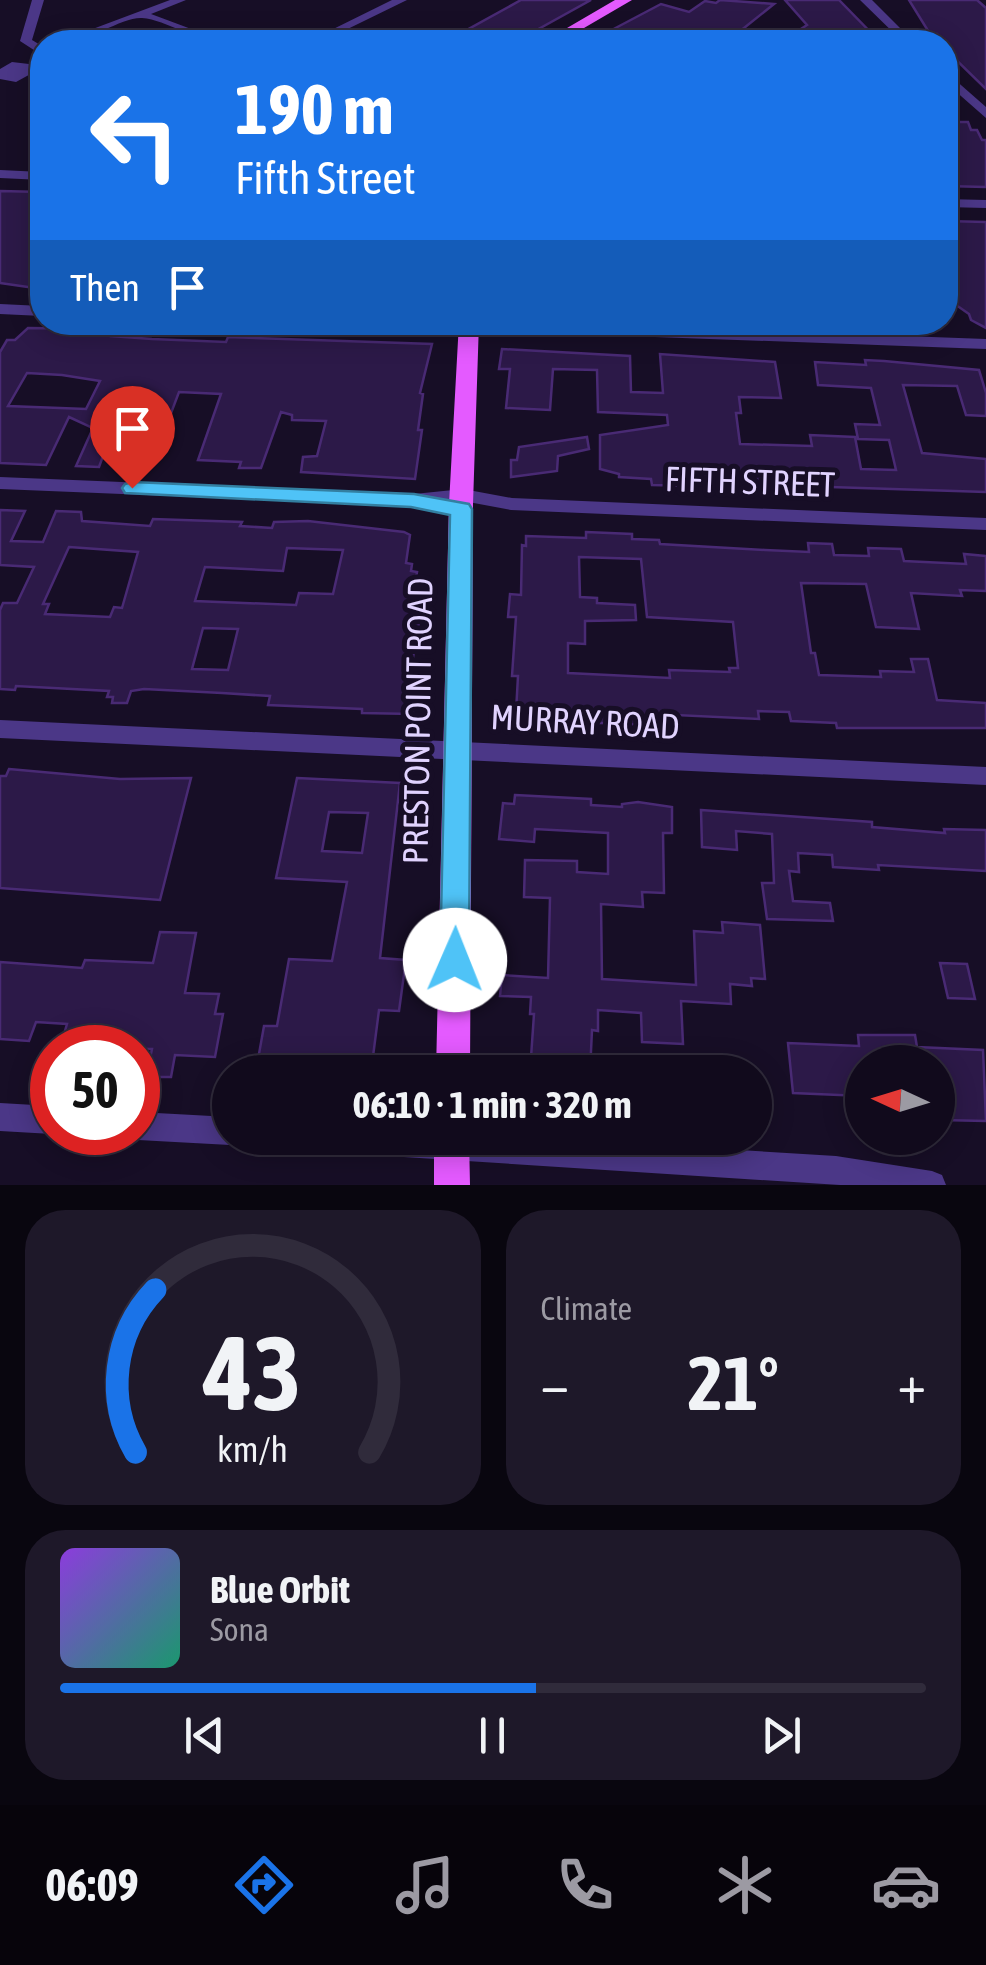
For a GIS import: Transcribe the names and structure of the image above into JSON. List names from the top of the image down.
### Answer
{
  "streets": {
    "main road": ["PRESTON POINT ROAD"],
    "street": ["FIFTH STREET", "MURRAY ROAD"]
  },
  "crossings": [
    ["FIFTH STREET", "PRESTON POINT ROAD"],
    ["PRESTON POINT ROAD", "MURRAY ROAD"]
  ],
  "north": "left",
  "page": {
    "turn": ["190 m", "Fifth Street"],
    "then": "Then",
    "limit": "50",
    "trip": "06:10 · 1 min · 320 m",
    "tile": "Climate",
    "heat": ["−", "21°", "+"],
    "song": ["Blue Orbit", "Sona"],
    "tabs": "06:09",
    "gauge": ["43", "km/h"]
  }
}
